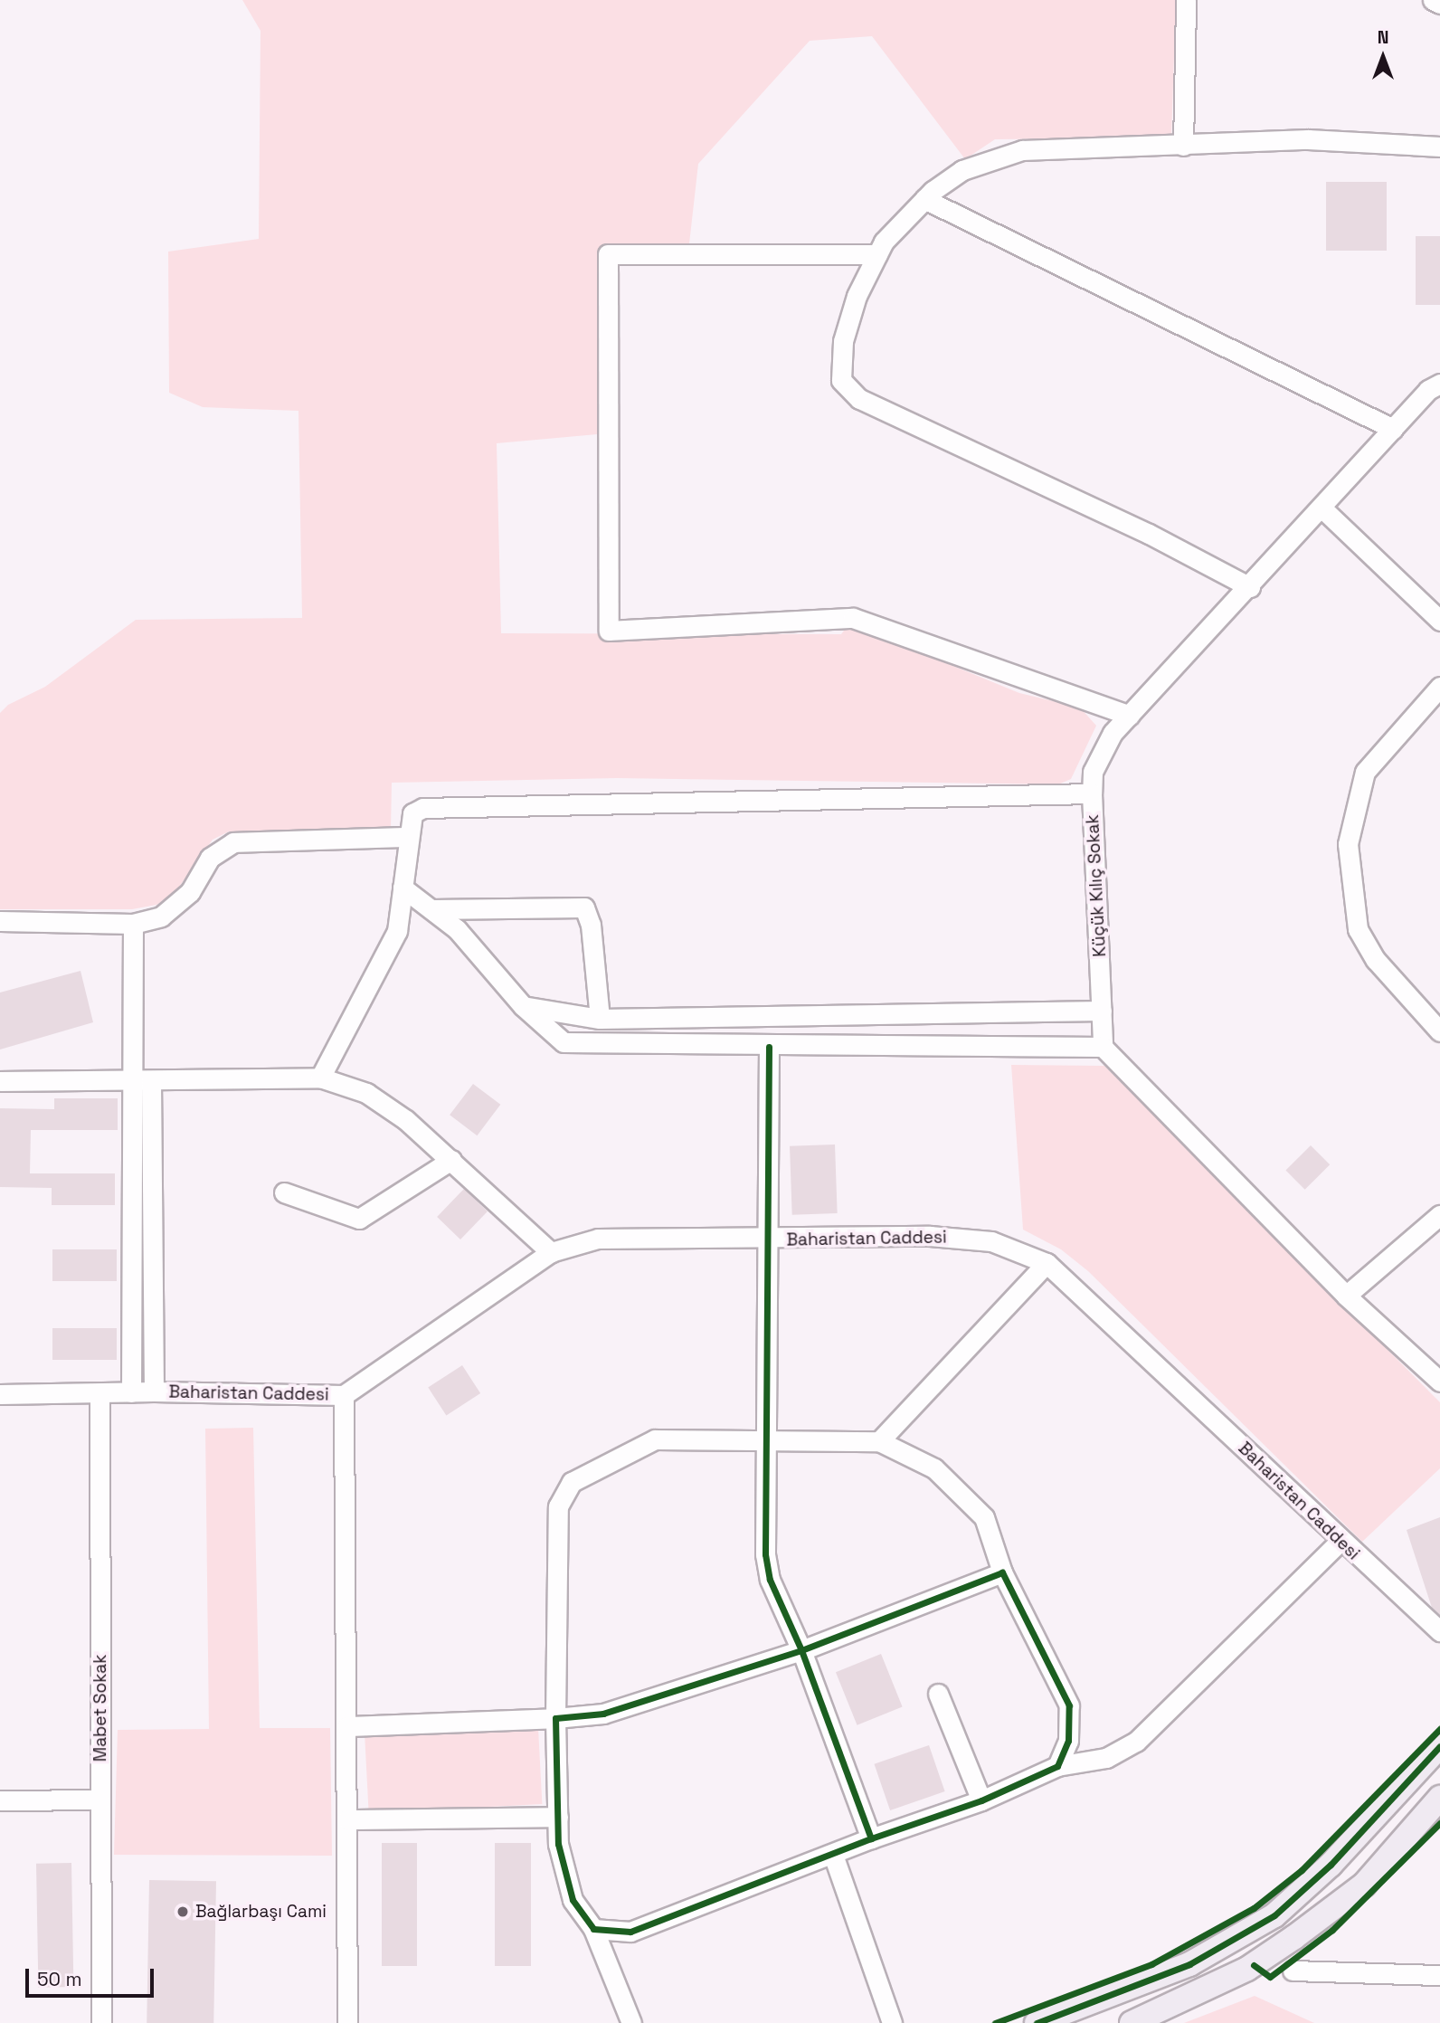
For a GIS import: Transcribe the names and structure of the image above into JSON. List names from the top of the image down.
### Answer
{
  "streets": {
    "street": ["Küçük Kılıç Sokak", "Baharistan Caddesi", "Mabet Sokak"]
  },
  "crossings": [
    ["Baharistan Caddesi", "Mabet Sokak"]
  ],
  "places": ["Bağlarbaşı Cami"],
  "scale_bar": "50 m",
  "north": "top"
}
